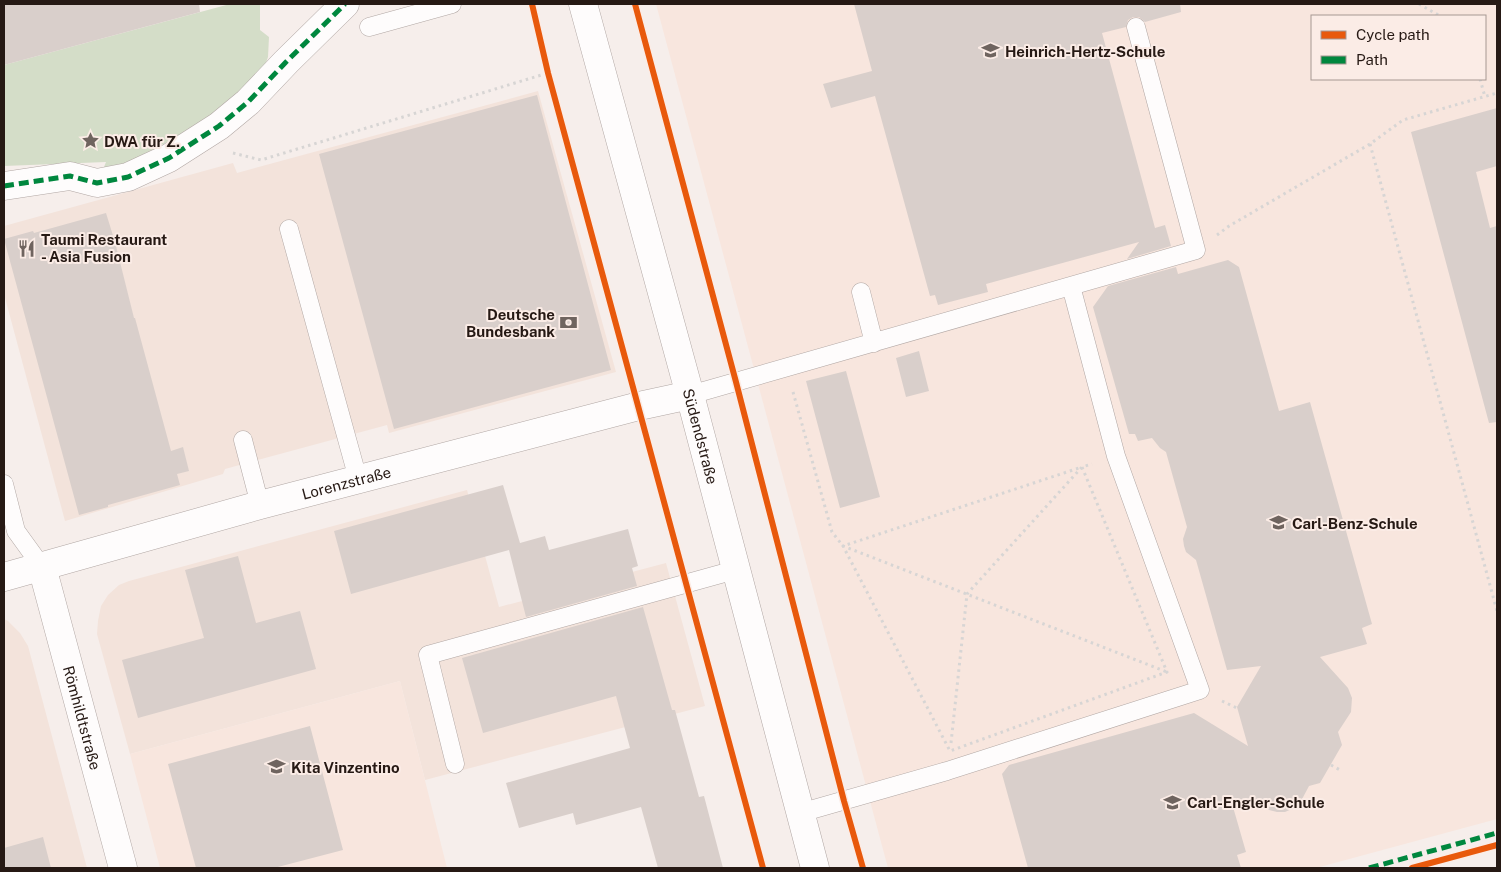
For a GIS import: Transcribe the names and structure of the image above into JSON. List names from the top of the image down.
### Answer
{
  "streets": {
    "street": ["Südendstraße", "Lorenzstraße", "Römhildtstraße"]
  },
  "crossings": [
    ["Südendstraße", "Lorenzstraße"],
    ["Lorenzstraße", "Römhildtstraße"]
  ],
  "places": {
    "school or university": [
      "Heinrich-Hertz-Schule",
      "Carl-Benz-Schule",
      "Kita Vinzentino",
      "Carl-Engler-Schule"
    ],
    "place": ["DWA für Z."],
    "restaurant": ["Taumi Restaurant - Asia Fusion"],
    "bank": ["Deutsche Bundesbank"]
  },
  "legend": ["Cycle path", "Path"]
}
